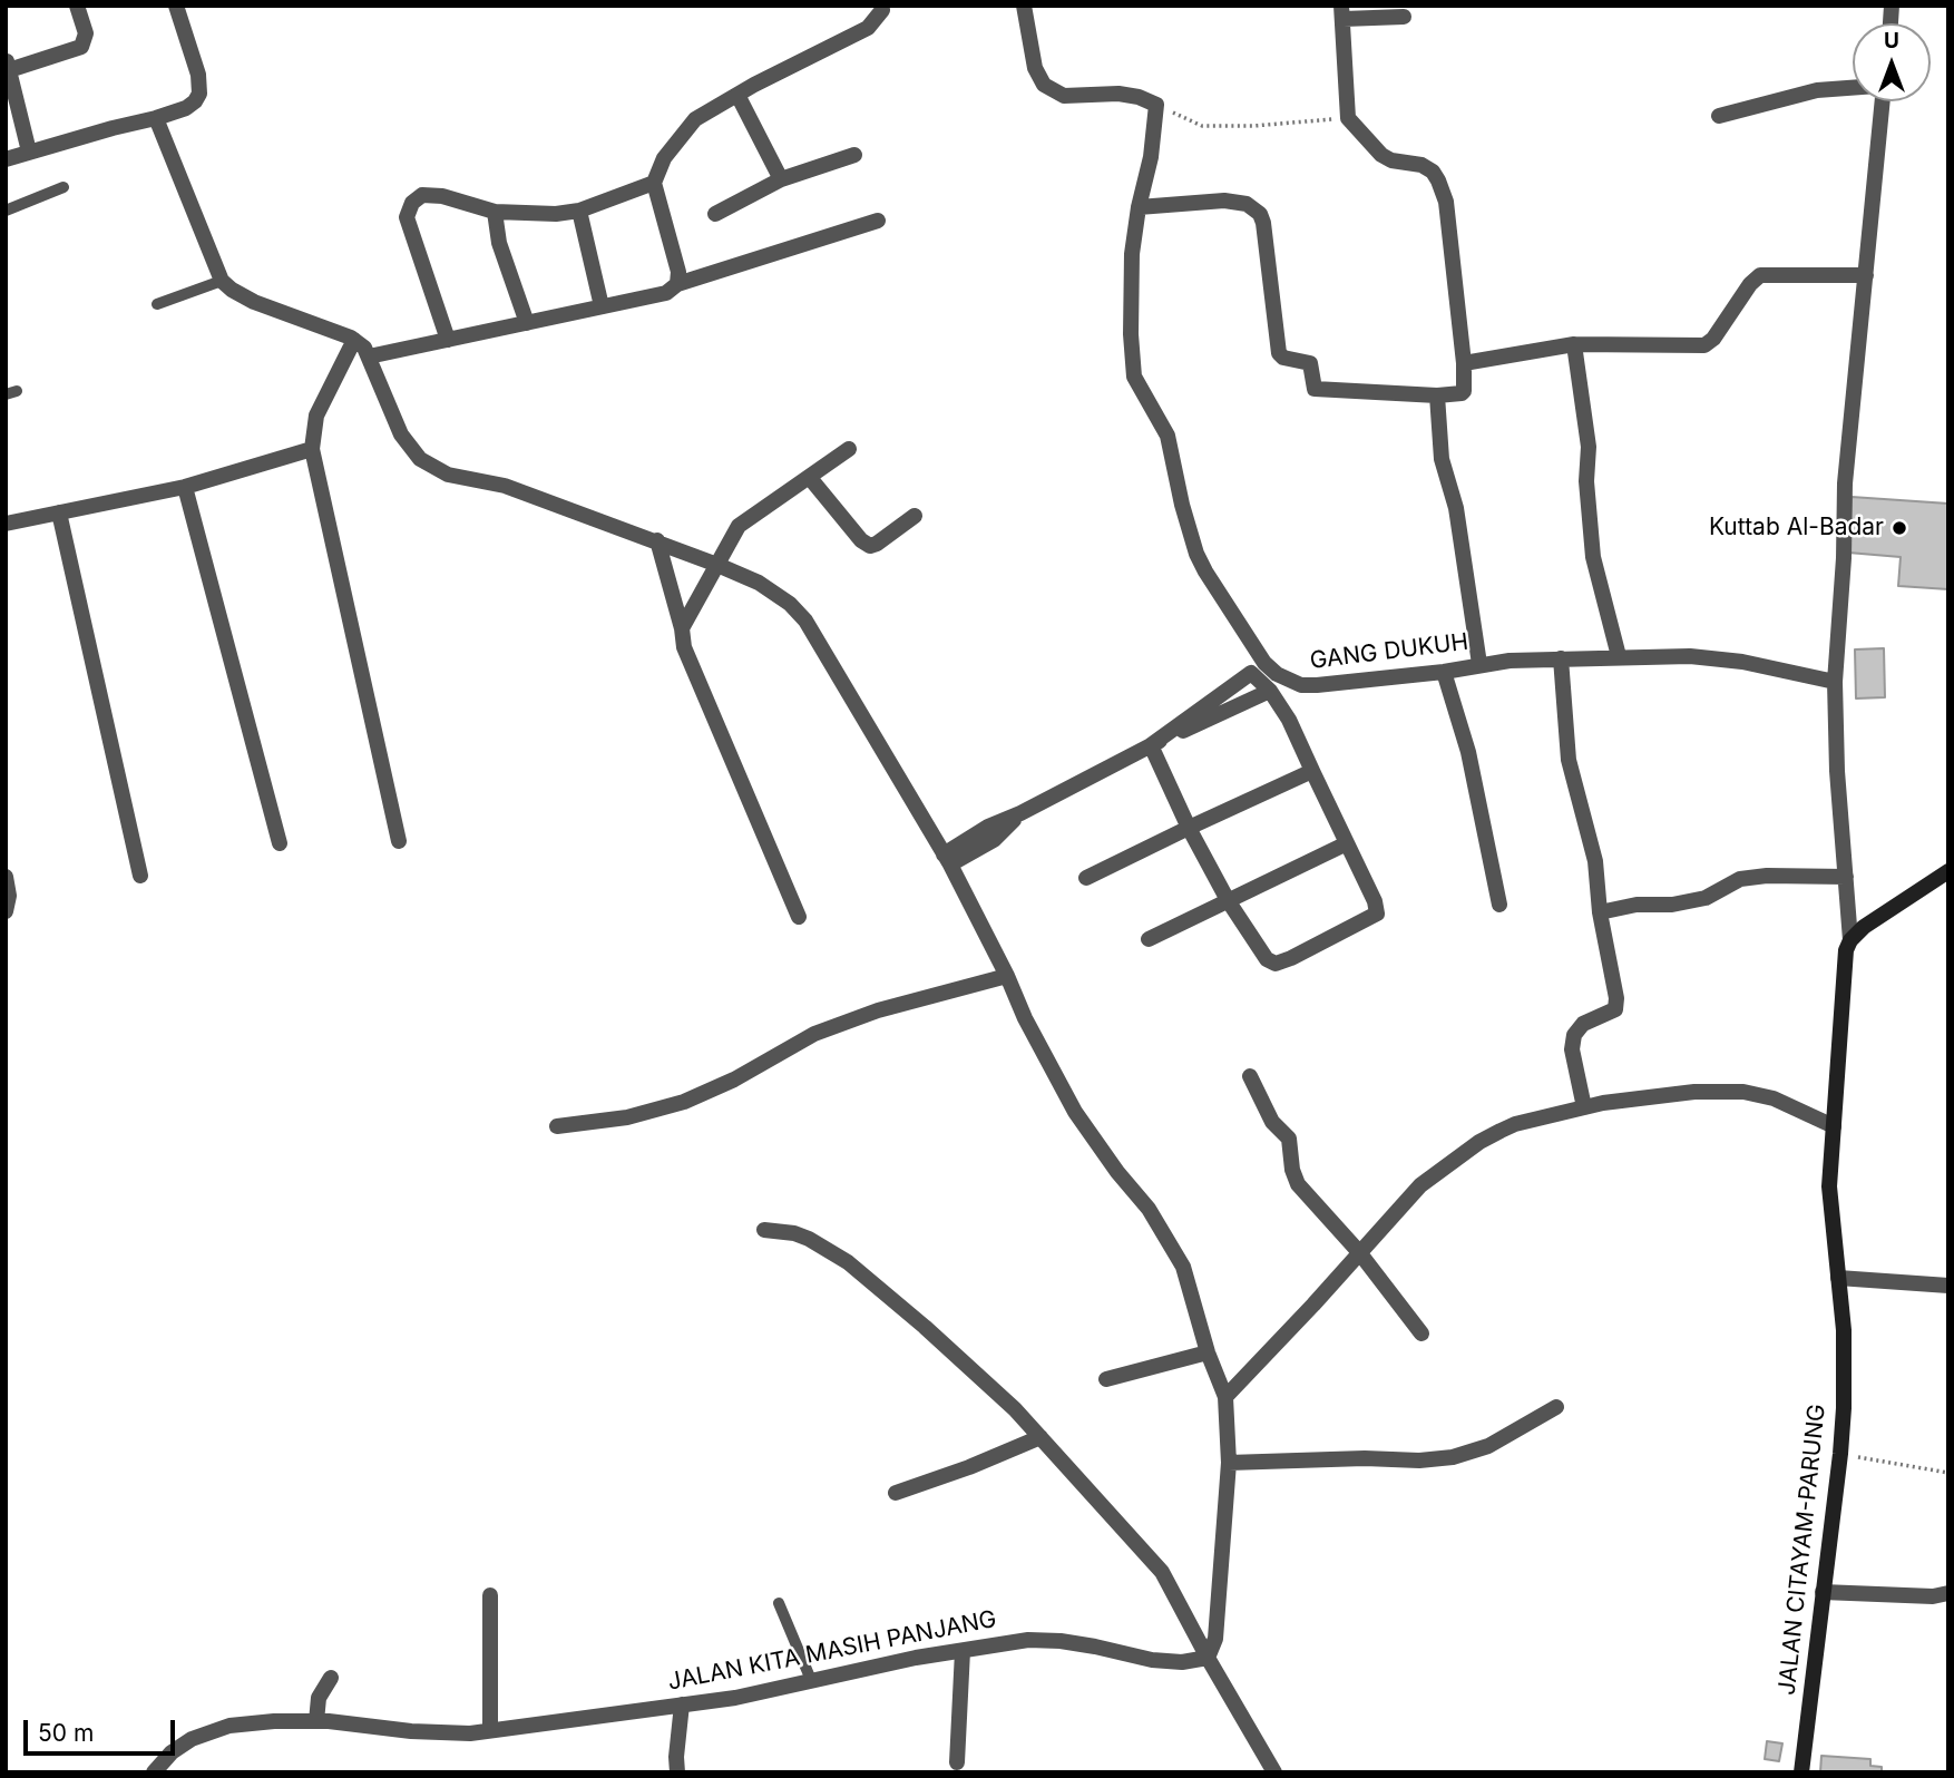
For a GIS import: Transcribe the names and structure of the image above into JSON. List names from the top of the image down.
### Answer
{
  "streets": {
    "main road": ["JALAN CITAYAM-PARUNG"],
    "street": ["GANG DUKUH", "JALAN KITA MASIH PANJANG"]
  },
  "places": ["Kuttab Al-Badar"],
  "scale_bar": "50 m",
  "north": "top"
}
